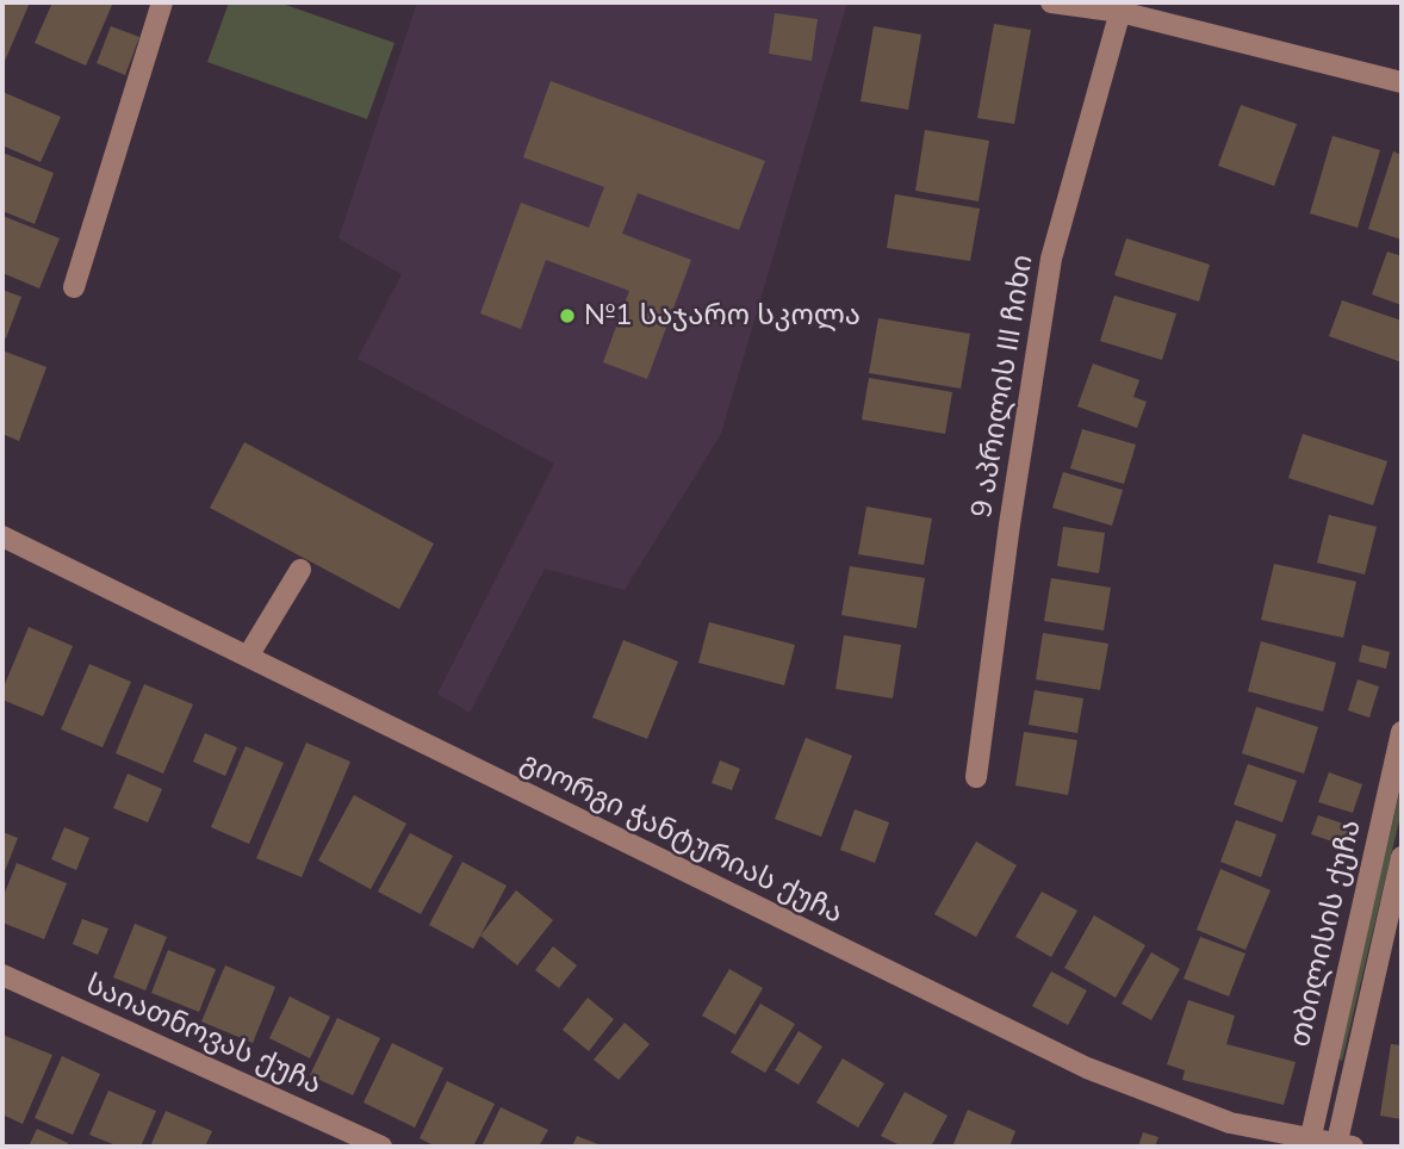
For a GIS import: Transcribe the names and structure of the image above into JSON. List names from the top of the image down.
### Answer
{
  "streets": {
    "street": [
      "9 აპრილის III ჩიხი",
      "გიორგი ჭანტურიას ქუჩა",
      "თბილისის ქუჩა",
      "საიათნოვას ქუჩა"
    ]
  },
  "crossings": [
    ["გიორგი ჭანტურიას ქუჩა", "თბილისის ქუჩა"]
  ],
  "places": ["№1 საჯარო სკოლა"]
}
